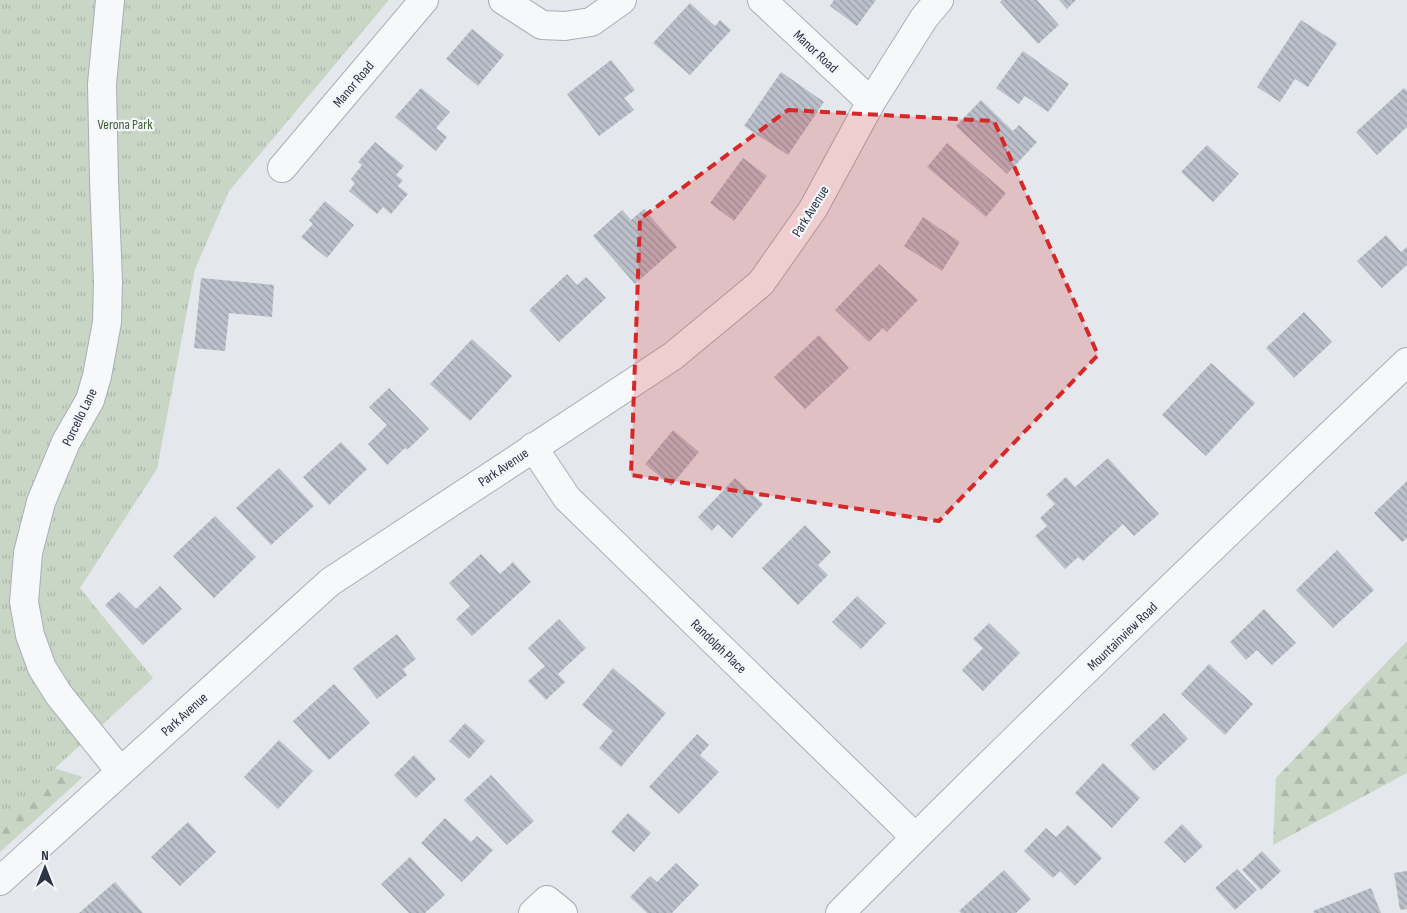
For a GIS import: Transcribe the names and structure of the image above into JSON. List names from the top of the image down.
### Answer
{
  "streets": {
    "street": [
      "Manor Road",
      "Park Avenue",
      "Porcello Lane",
      "Mountainview Road",
      "Randolph Place"
    ]
  },
  "crossings": [
    ["Manor Road", "Park Avenue"],
    ["Park Avenue", "Porcello Lane"],
    ["Park Avenue", "Randolph Place"],
    ["Mountainview Road", "Randolph Place"]
  ],
  "parks": ["Verona Park"],
  "north": "top"
}
